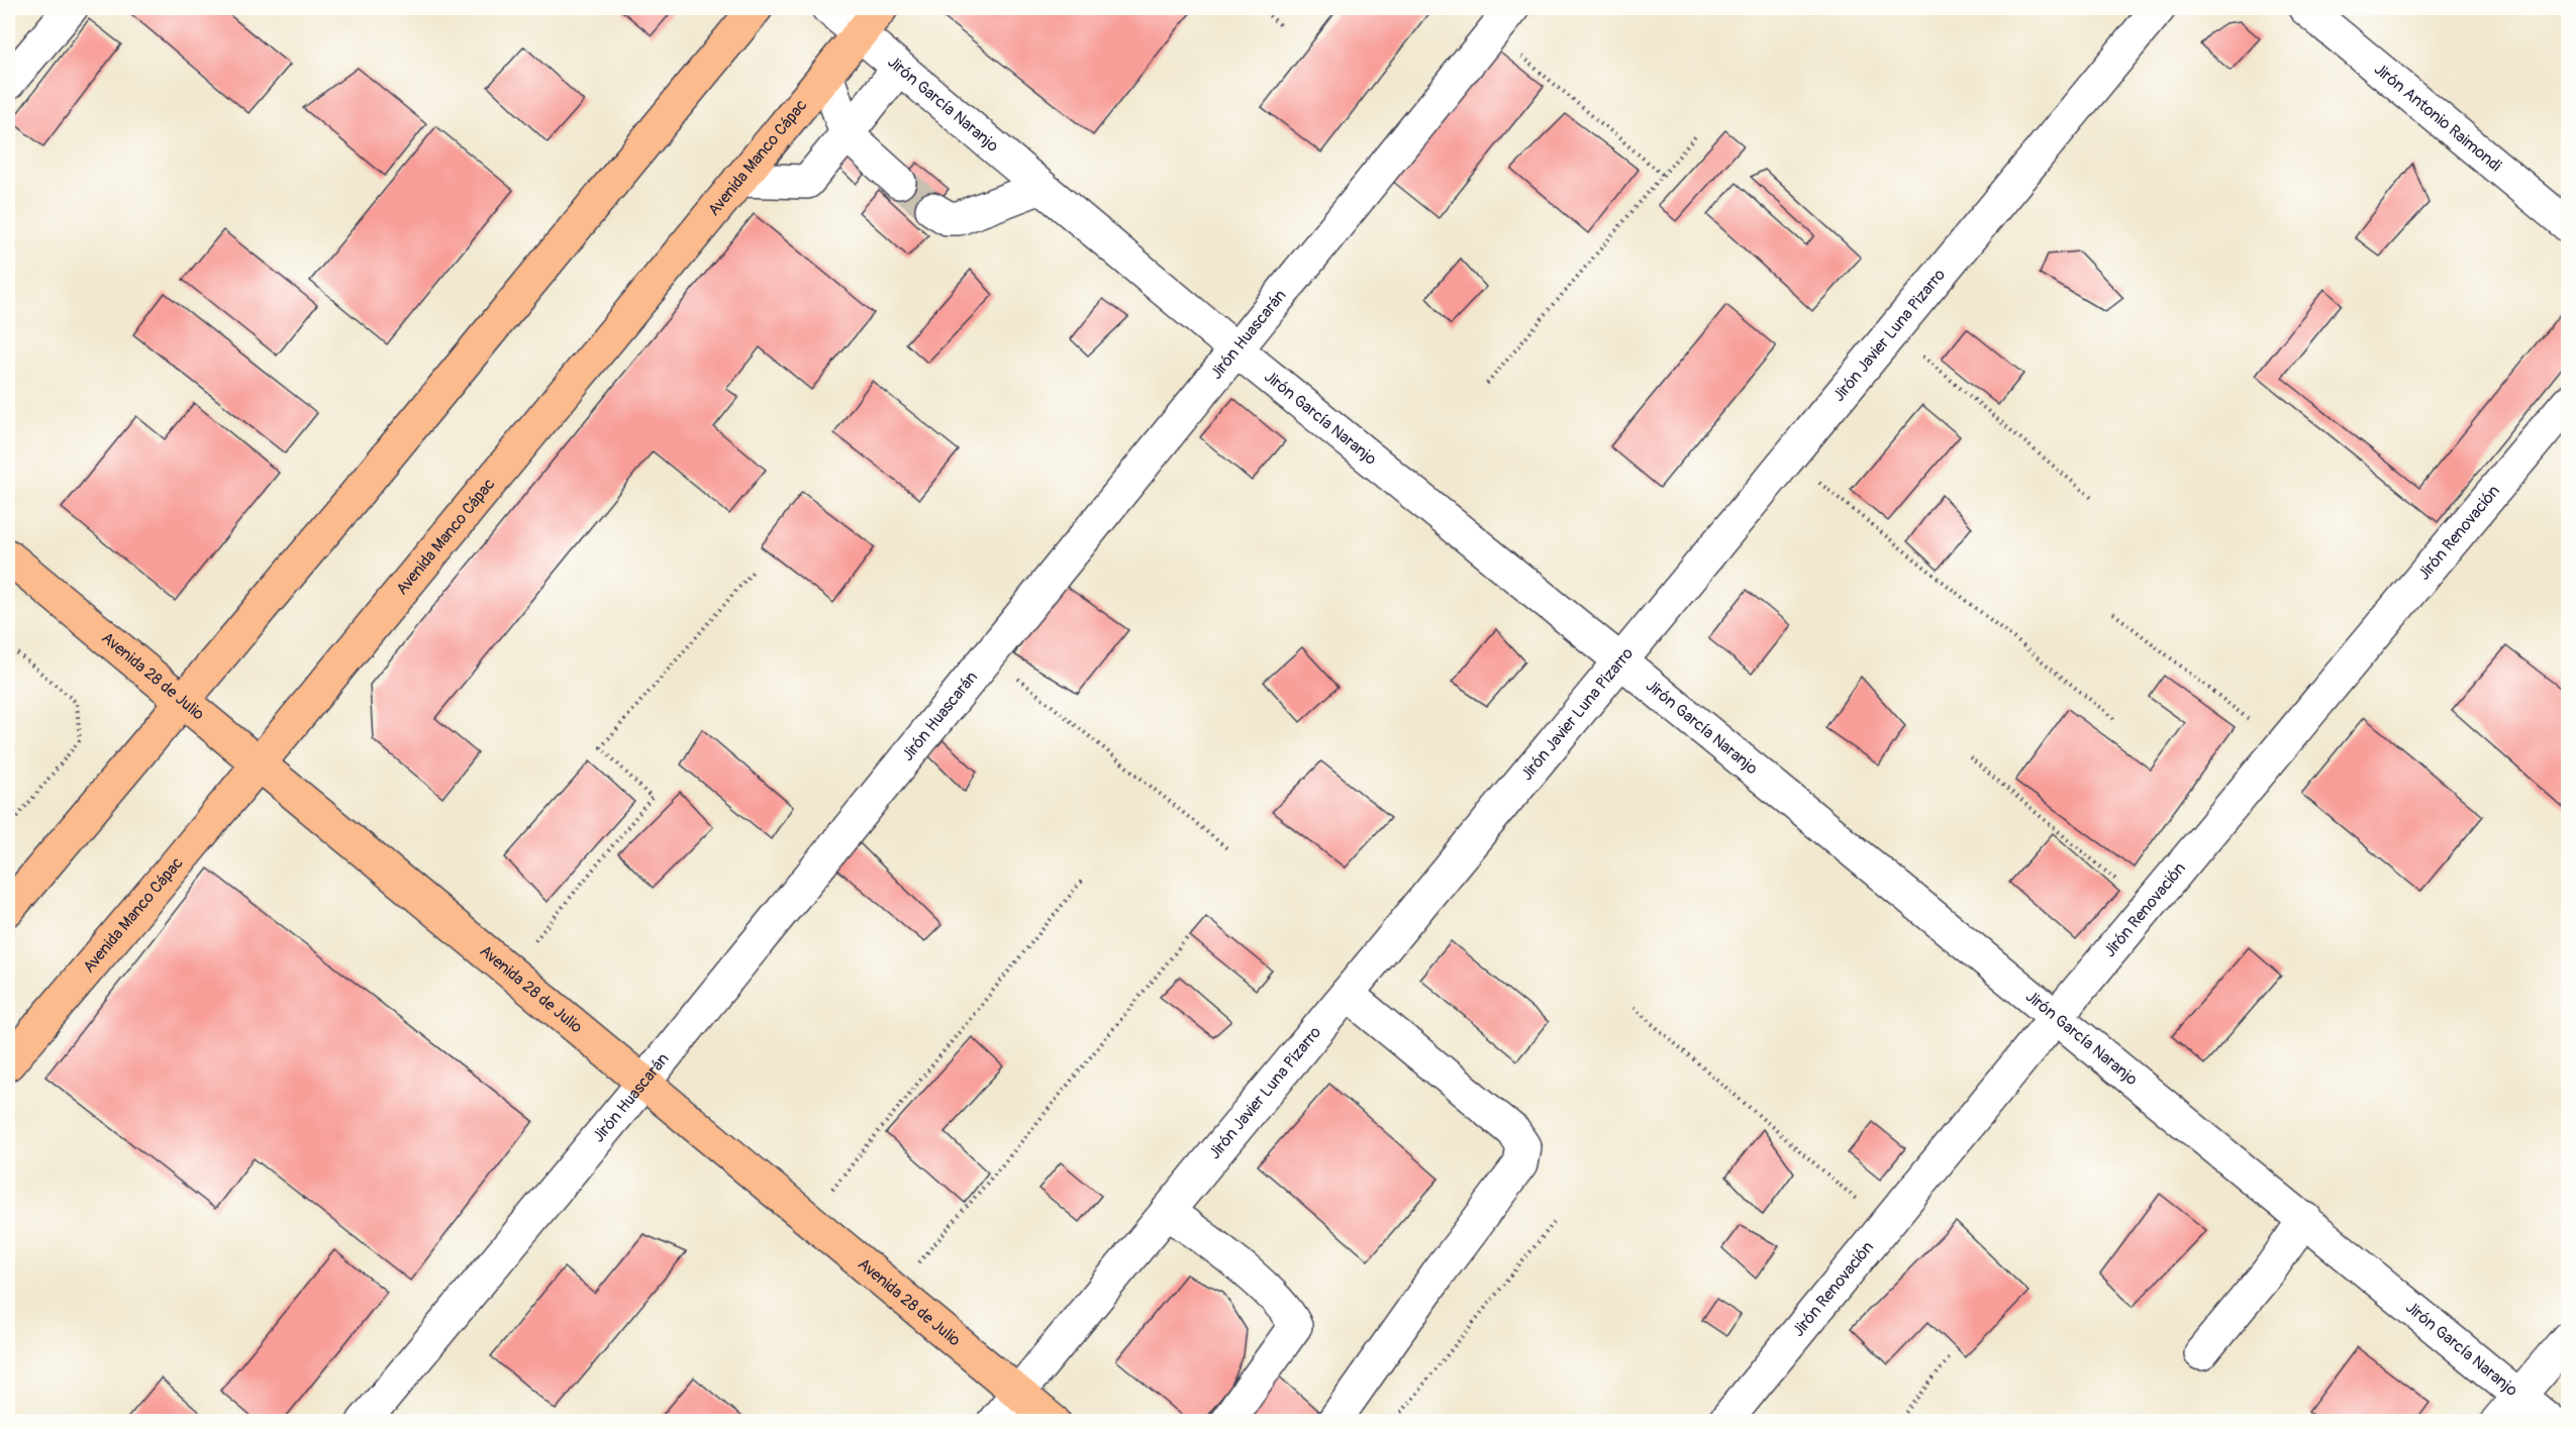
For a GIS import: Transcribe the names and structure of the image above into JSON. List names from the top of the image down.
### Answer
{
  "streets": {
    "main road": ["Avenida Manco Cápac", "Avenida 28 de Julio"],
    "street": [
      "Jirón García Naranjo",
      "Jirón Antonio Raimondi",
      "Jirón Huascarán",
      "Jirón Javier Luna Pizarro",
      "Jirón Renovación"
    ]
  },
  "crossings": [
    ["Jirón García Naranjo", "Avenida Manco Cápac"],
    ["Jirón García Naranjo", "Jirón Huascarán"],
    ["Jirón García Naranjo", "Jirón Javier Luna Pizarro"],
    ["Jirón García Naranjo", "Jirón Renovación"],
    ["Avenida Manco Cápac", "Avenida 28 de Julio"],
    ["Jirón Huascarán", "Avenida 28 de Julio"],
    ["Jirón Javier Luna Pizarro", "Avenida 28 de Julio"]
  ]
}
